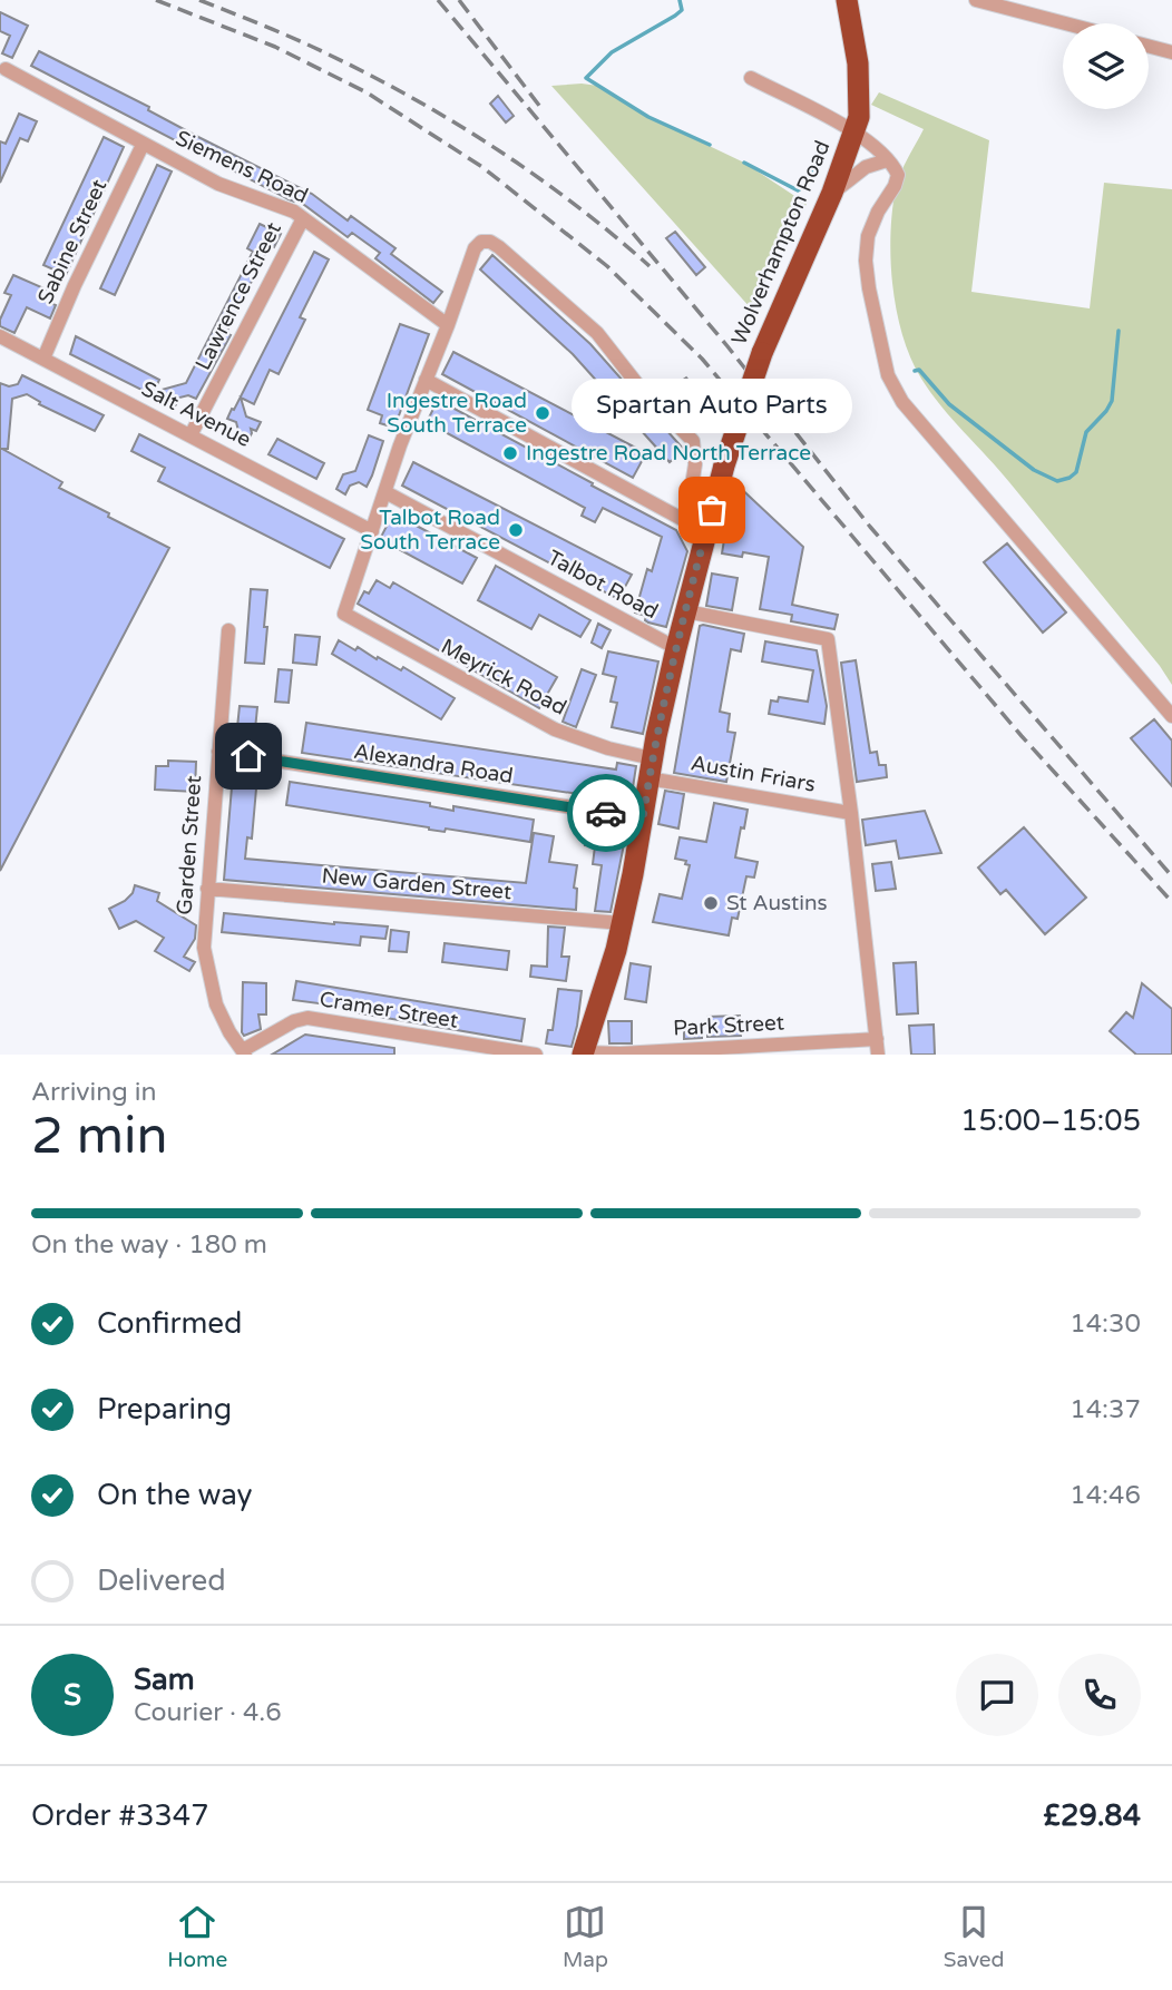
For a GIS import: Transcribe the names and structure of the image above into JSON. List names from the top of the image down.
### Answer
{
  "streets": {
    "highway": ["Wolverhampton Road"],
    "street": [
      "Siemens Road",
      "Sabine Street",
      "Lawrence Street",
      "Salt Avenue",
      "Talbot Road",
      "Meyrick Road",
      "Alexandra Road",
      "Austin Friars",
      "Garden Street",
      "New Garden Street",
      "Cramer Street",
      "Park Street"
    ]
  },
  "crossings": [
    ["Siemens Road", "Sabine Street"],
    ["Siemens Road", "Lawrence Street"],
    ["Sabine Street", "Salt Avenue"],
    ["Wolverhampton Road", "Talbot Road"],
    ["Wolverhampton Road", "Meyrick Road"],
    ["Wolverhampton Road", "Alexandra Road"],
    ["Wolverhampton Road", "Austin Friars"],
    ["Wolverhampton Road", "New Garden Street"],
    ["Wolverhampton Road", "Park Street"],
    ["Lawrence Street", "Salt Avenue"],
    ["Salt Avenue", "Meyrick Road"],
    ["Meyrick Road", "Austin Friars"],
    ["Alexandra Road", "Garden Street"],
    ["Garden Street", "New Garden Street"],
    ["Garden Street", "Cramer Street"]
  ],
  "places": [
    "Ingestre Road South Terrace",
    "Ingestre Road North Terrace",
    "Spartan Auto Parts",
    "Talbot Road South Terrace",
    "St Austins"
  ],
  "page": {
    "bubble": "Spartan Auto Parts",
    "heading": ["2 min", "Arriving in", "15:00–15:05"],
    "panel": [
      "Sam",
      "Courier · 4.6",
      "Order #3347",
      "£29.84"
    ],
    "bar": "On the way · 180 m",
    "list": [
      ["Confirmed", "14:30"],
      ["Preparing", "14:37"],
      ["On the way", "14:46"],
      "Delivered"
    ],
    "round": "S",
    "tabs": ["Home", "Map", "Saved"]
  }
}
